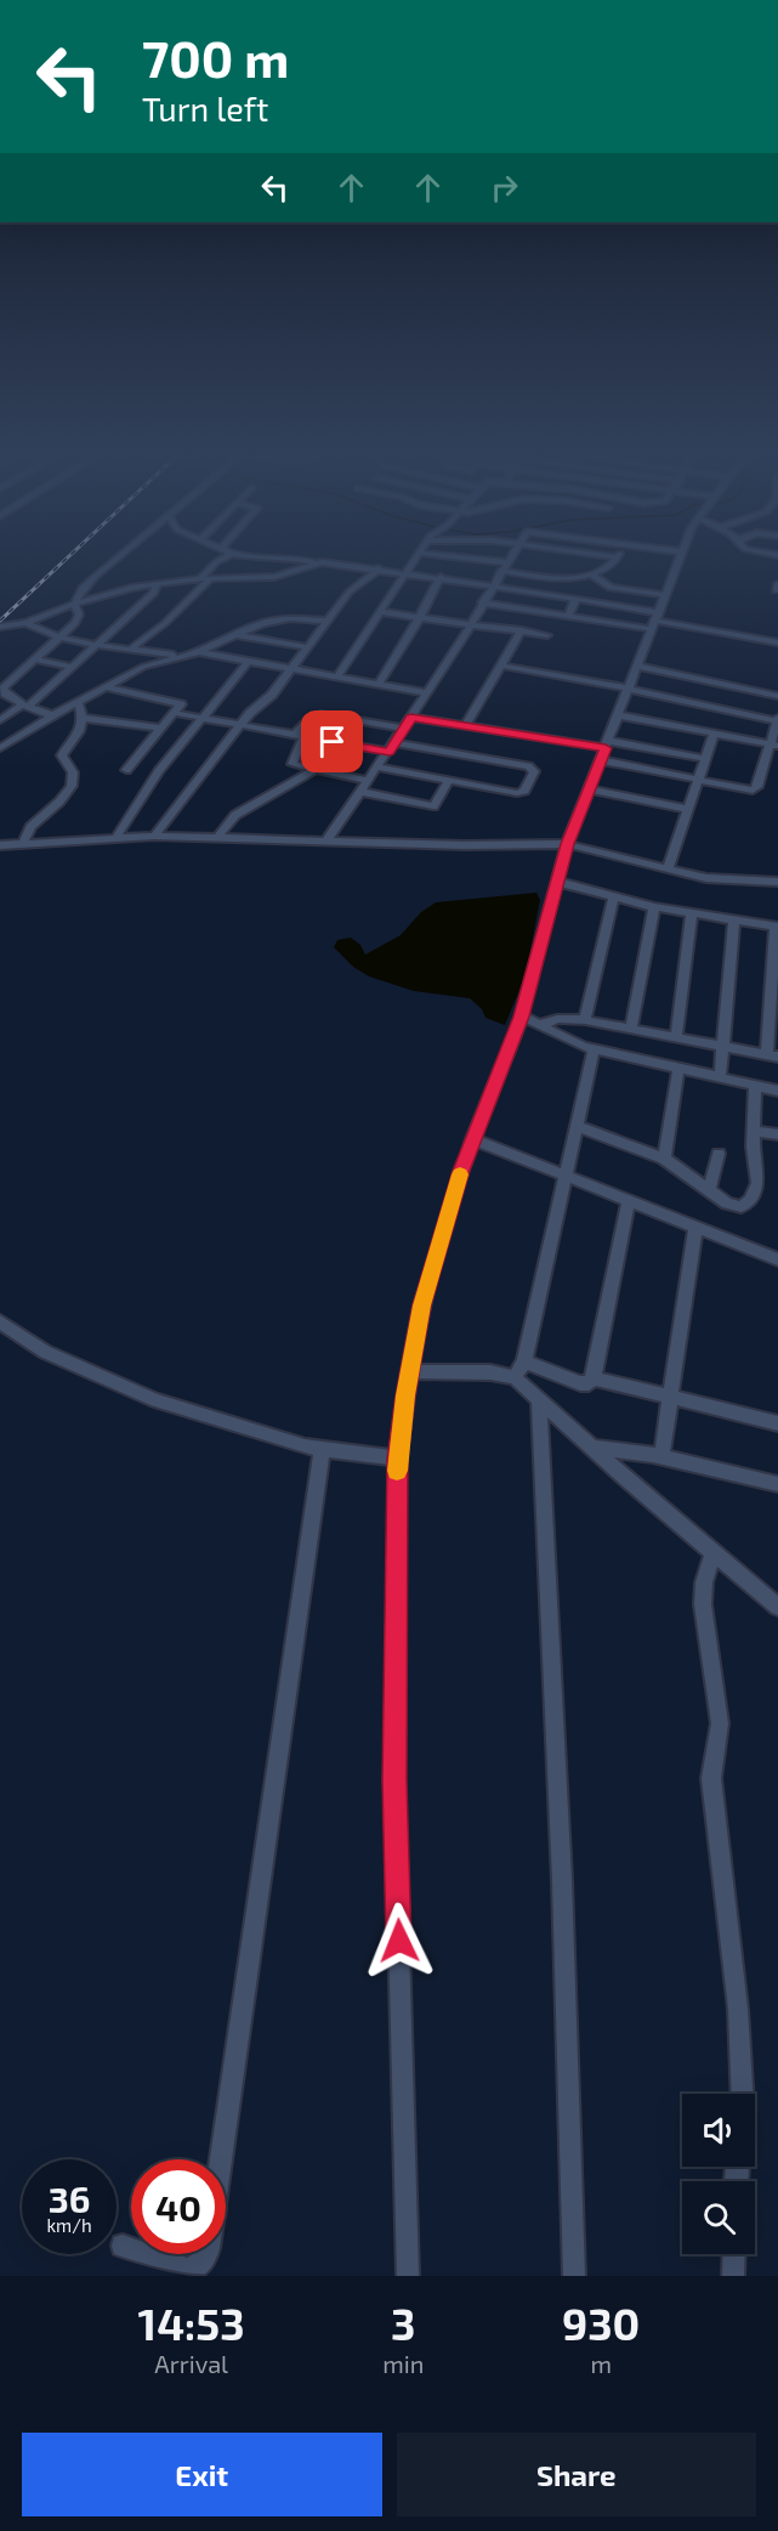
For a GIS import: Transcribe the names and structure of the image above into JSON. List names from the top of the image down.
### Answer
{
  "page": {
    "turn": ["700 m", "Turn left"],
    "speed": "36 km/h",
    "limit": "40",
    "eta": [
      "14:53",
      "Arrival",
      "3",
      "min",
      "930",
      "m"
    ],
    "buttons": ["Exit", "Share"]
  }
}
